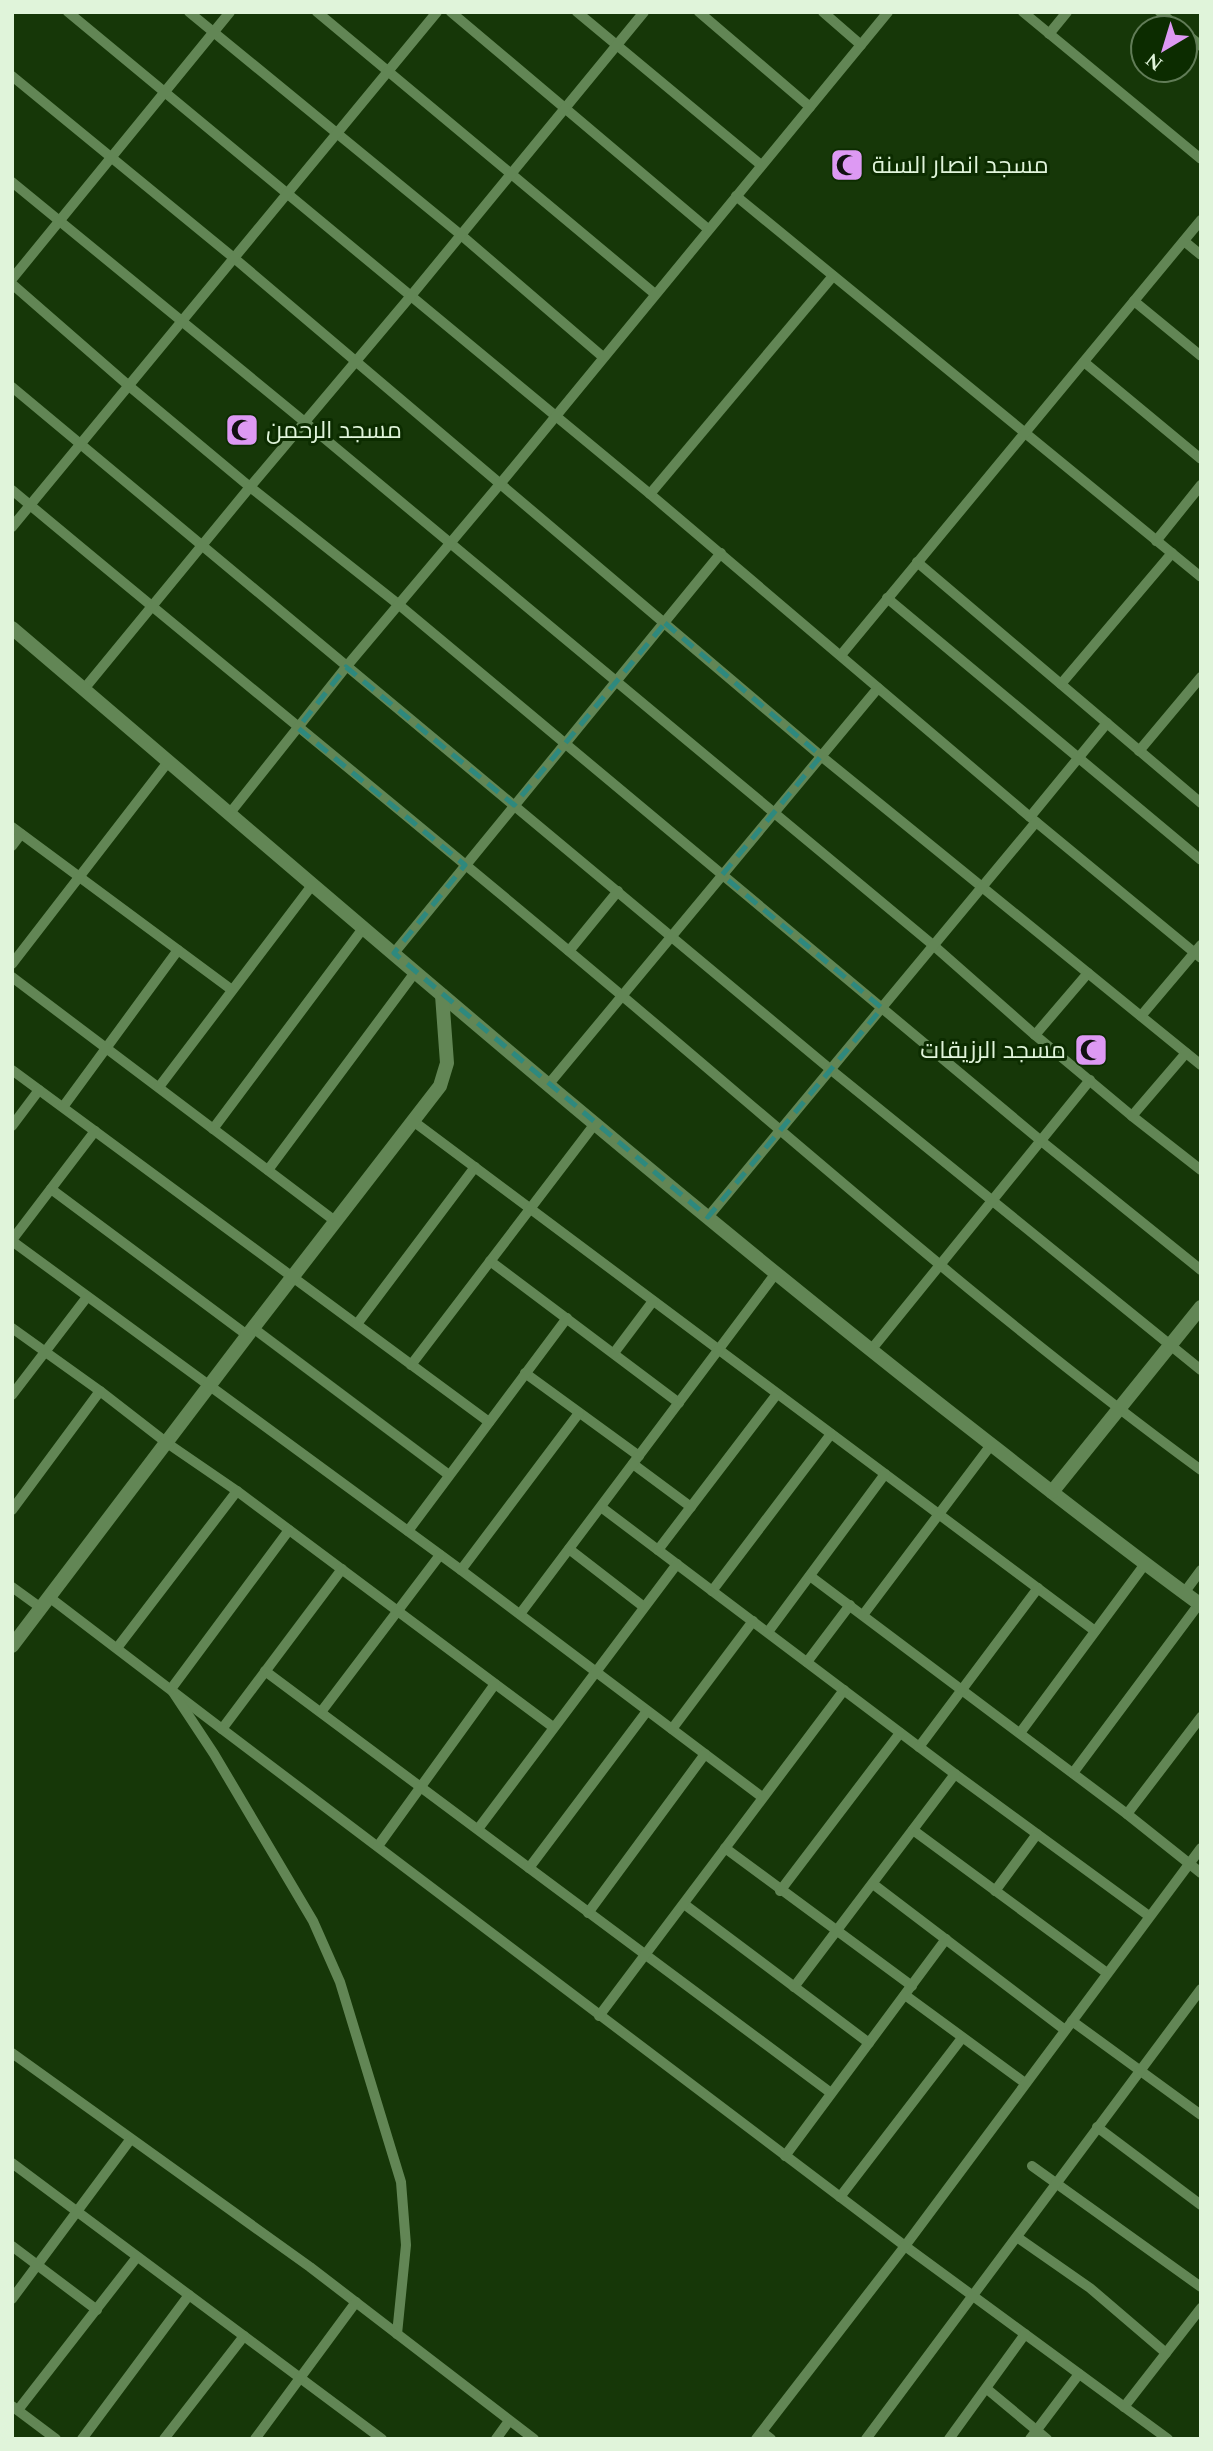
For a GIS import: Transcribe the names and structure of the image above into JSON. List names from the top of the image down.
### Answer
{
  "places": {
    "mosque": ["مسجد انصار السنة", "مسجد الرحمن", "مسجد الرزيقات"]
  },
  "north": "bottom left"
}
